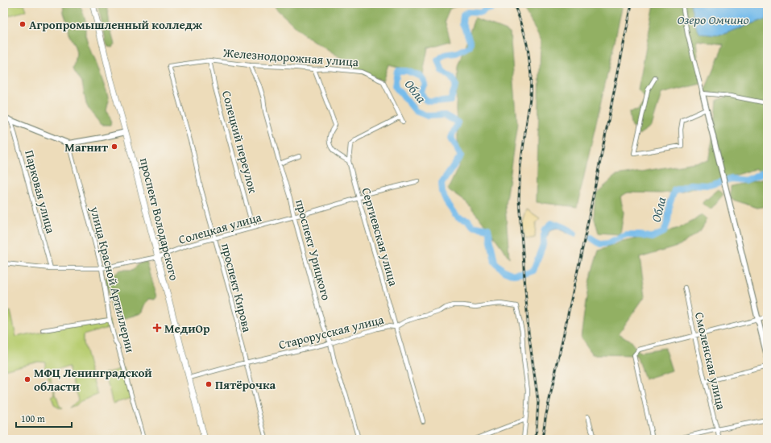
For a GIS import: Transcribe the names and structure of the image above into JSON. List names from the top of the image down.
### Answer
{
  "streets": {
    "main road": ["проспект Володарского"],
    "street": [
      "Железнодорожная улица",
      "Солецкий переулок",
      "Парковая улица",
      "Солецкая улица",
      "Сергиевская улица",
      "проспект Урицкого",
      "улица Красной Артиллерии",
      "проспект Кирова",
      "Старорусская улица",
      "Смоленская улица"
    ]
  },
  "crossings": [
    ["Железнодорожная улица", "Солецкий переулок"],
    ["Железнодорожная улица", "Сергиевская улица"],
    ["Железнодорожная улица", "проспект Урицкого"],
    ["Железнодорожная улица", "проспект Кирова"],
    ["Солецкий переулок", "Солецкая улица"],
    ["Парковая улица", "Солецкая улица"],
    ["проспект Володарского", "Солецкая улица"],
    ["проспект Володарского", "Старорусская улица"],
    ["Солецкая улица", "Сергиевская улица"],
    ["Солецкая улица", "проспект Урицкого"],
    ["Солецкая улица", "улица Красной Артиллерии"],
    ["Солецкая улица", "проспект Кирова"],
    ["Сергиевская улица", "Старорусская улица"],
    ["проспект Урицкого", "Старорусская улица"],
    ["проспект Кирова", "Старорусская улица"]
  ],
  "water": ["Озеро Омчино", "Обла"],
  "places": {
    "other": [
      "Агропромышленный колледж",
      "Магнит",
      "МФЦ Ленинградской области",
      "Пятёрочка"
    ],
    "health": ["МедиОр"]
  },
  "scale_bar": "100 m"
}
